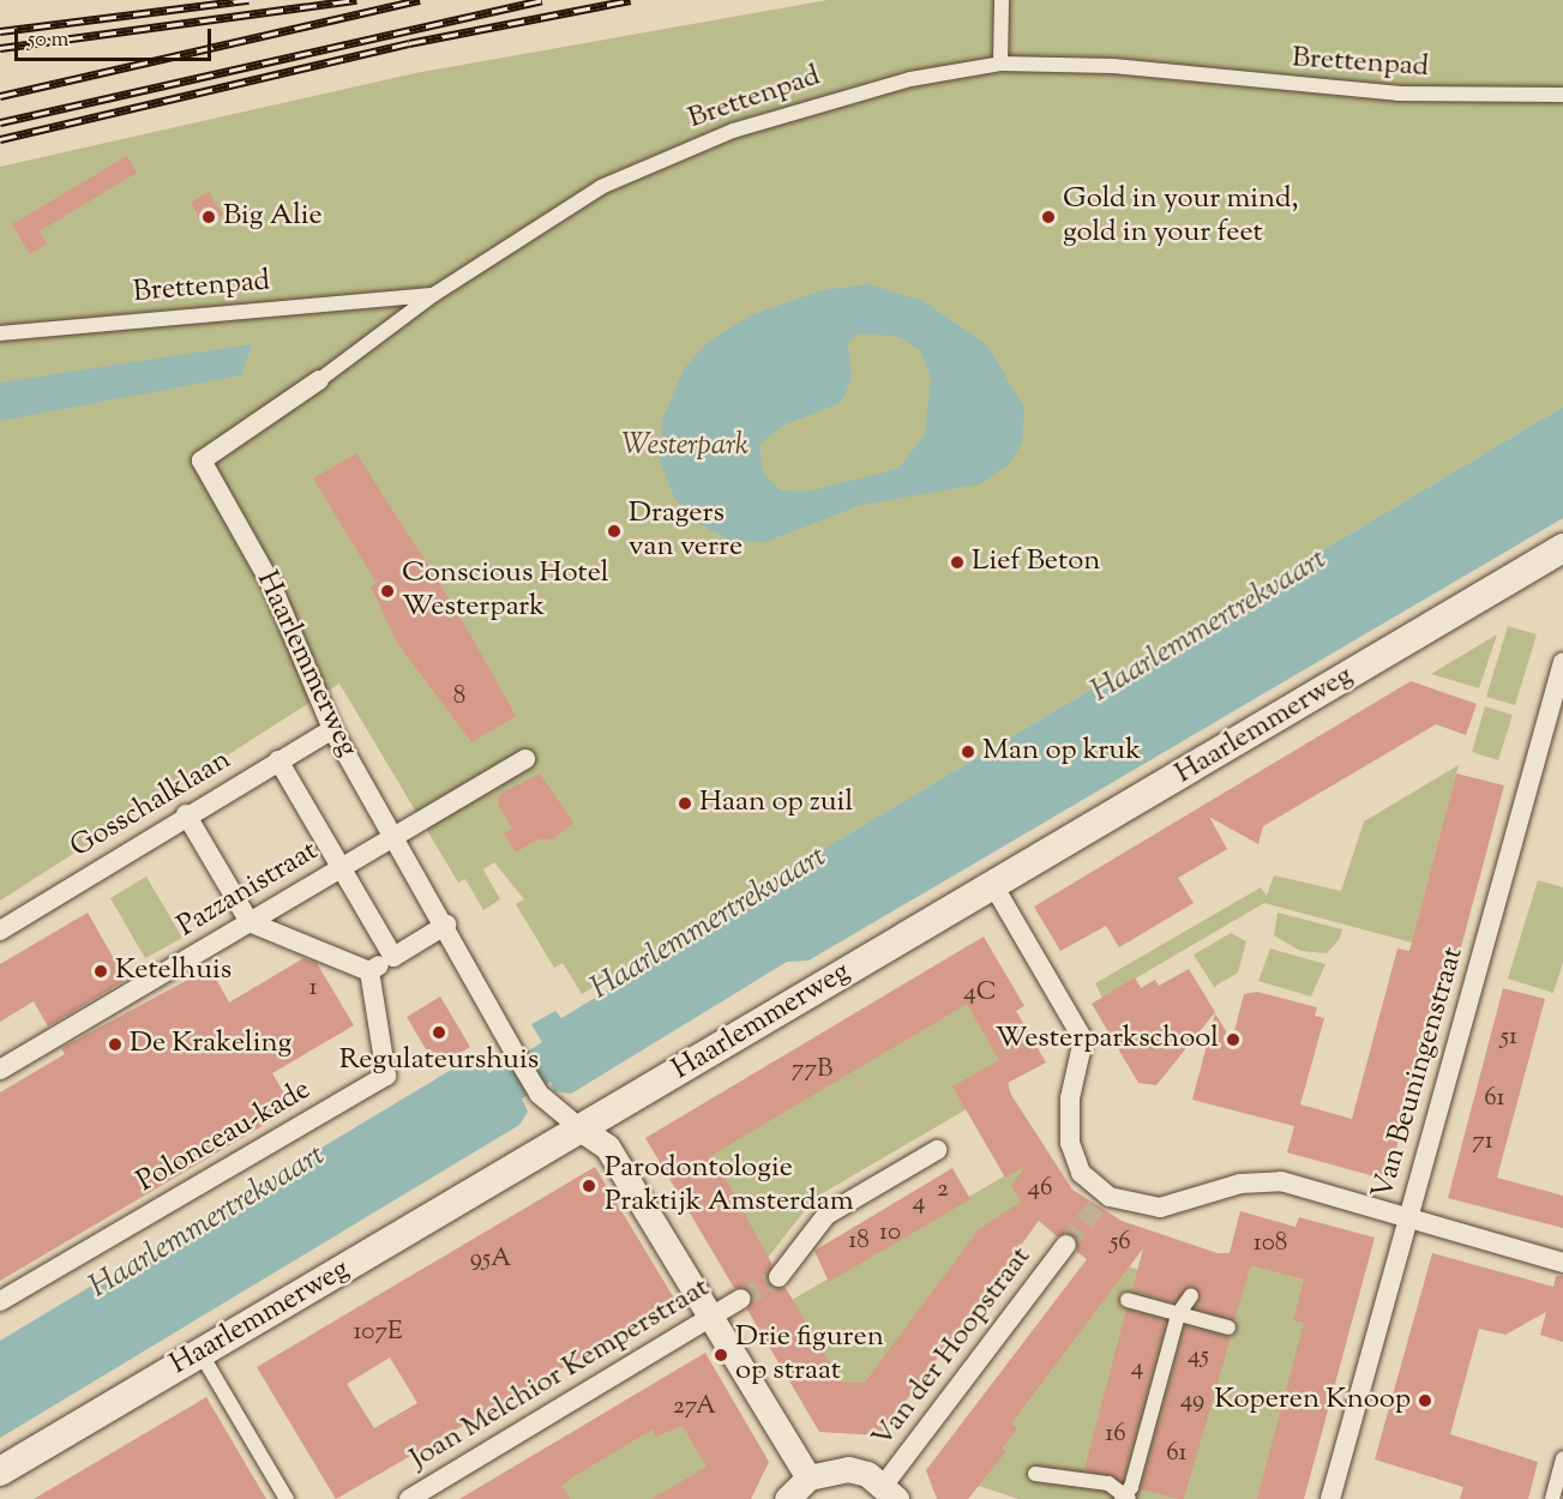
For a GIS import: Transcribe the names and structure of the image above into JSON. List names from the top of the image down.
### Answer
{
  "streets": {
    "main road": ["Haarlemmerweg"],
    "street": [
      "Brettenpad",
      "Gosschalklaan",
      "Pazzanistraat",
      "Van Beuningenstraat",
      "Polonceau-kade",
      "Van der Hoopstraat",
      "Joan Melchior Kemperstraat"
    ]
  },
  "crossings": [
    ["Haarlemmerweg", "Gosschalklaan"],
    ["Haarlemmerweg", "Pazzanistraat"]
  ],
  "water": ["Haarlemmertrekvaart"],
  "parks": ["Westerpark"],
  "places": [
    "Big Alie",
    "Gold in your mind, gold in your feet",
    "Dragers van verre",
    "Lief Beton",
    "Conscious Hotel Westerpark",
    "Man op kruk",
    "Haan op zuil",
    "Ketelhuis",
    "Regulateurshuis",
    "Westerparkschool",
    "De Krakeling",
    "Parodontologie Praktijk Amsterdam",
    "Drie figuren op straat",
    "Koperen Knoop"
  ],
  "house_numbers": [
    "8",
    "1",
    "4C",
    "51",
    "77B",
    "61",
    "71",
    "46",
    "2",
    "4",
    "10",
    "18",
    "56",
    "108",
    "95A",
    "107E",
    "45",
    "4",
    "49",
    "27A",
    "16",
    "61"
  ],
  "scale_bar": "50 m"
}
